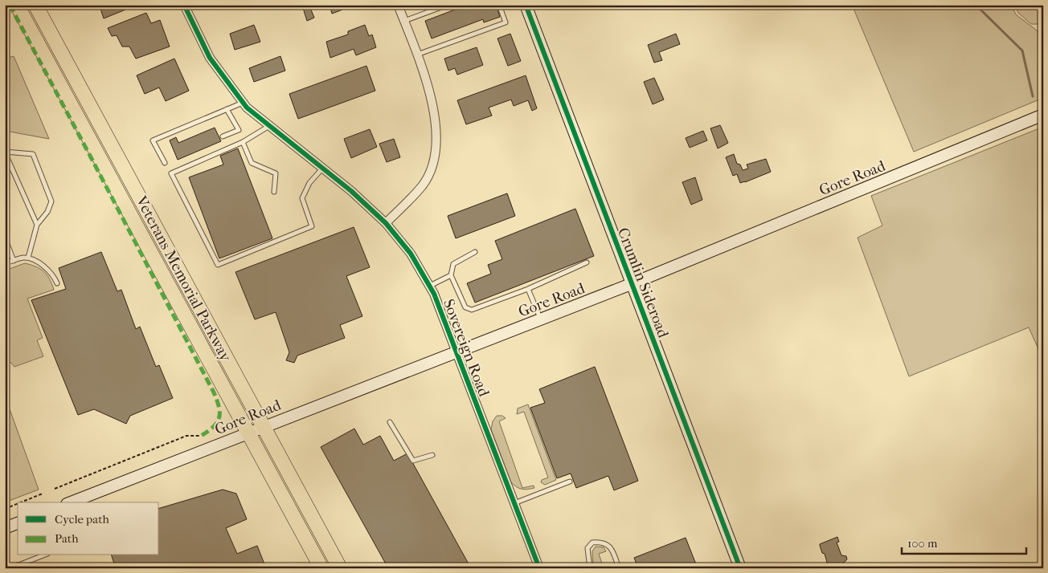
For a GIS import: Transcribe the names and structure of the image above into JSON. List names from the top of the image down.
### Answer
{
  "streets": {
    "highway": ["Veterans Memorial Parkway"],
    "main road": ["Gore Road", "Crumlin Sideroad"],
    "street": ["Sovereign Road"]
  },
  "crossings": [
    ["Gore Road", "Veterans Memorial Parkway"],
    ["Gore Road", "Crumlin Sideroad"],
    ["Gore Road", "Sovereign Road"]
  ],
  "legend": ["Cycle path", "Path"],
  "scale_bar": "100 m"
}
